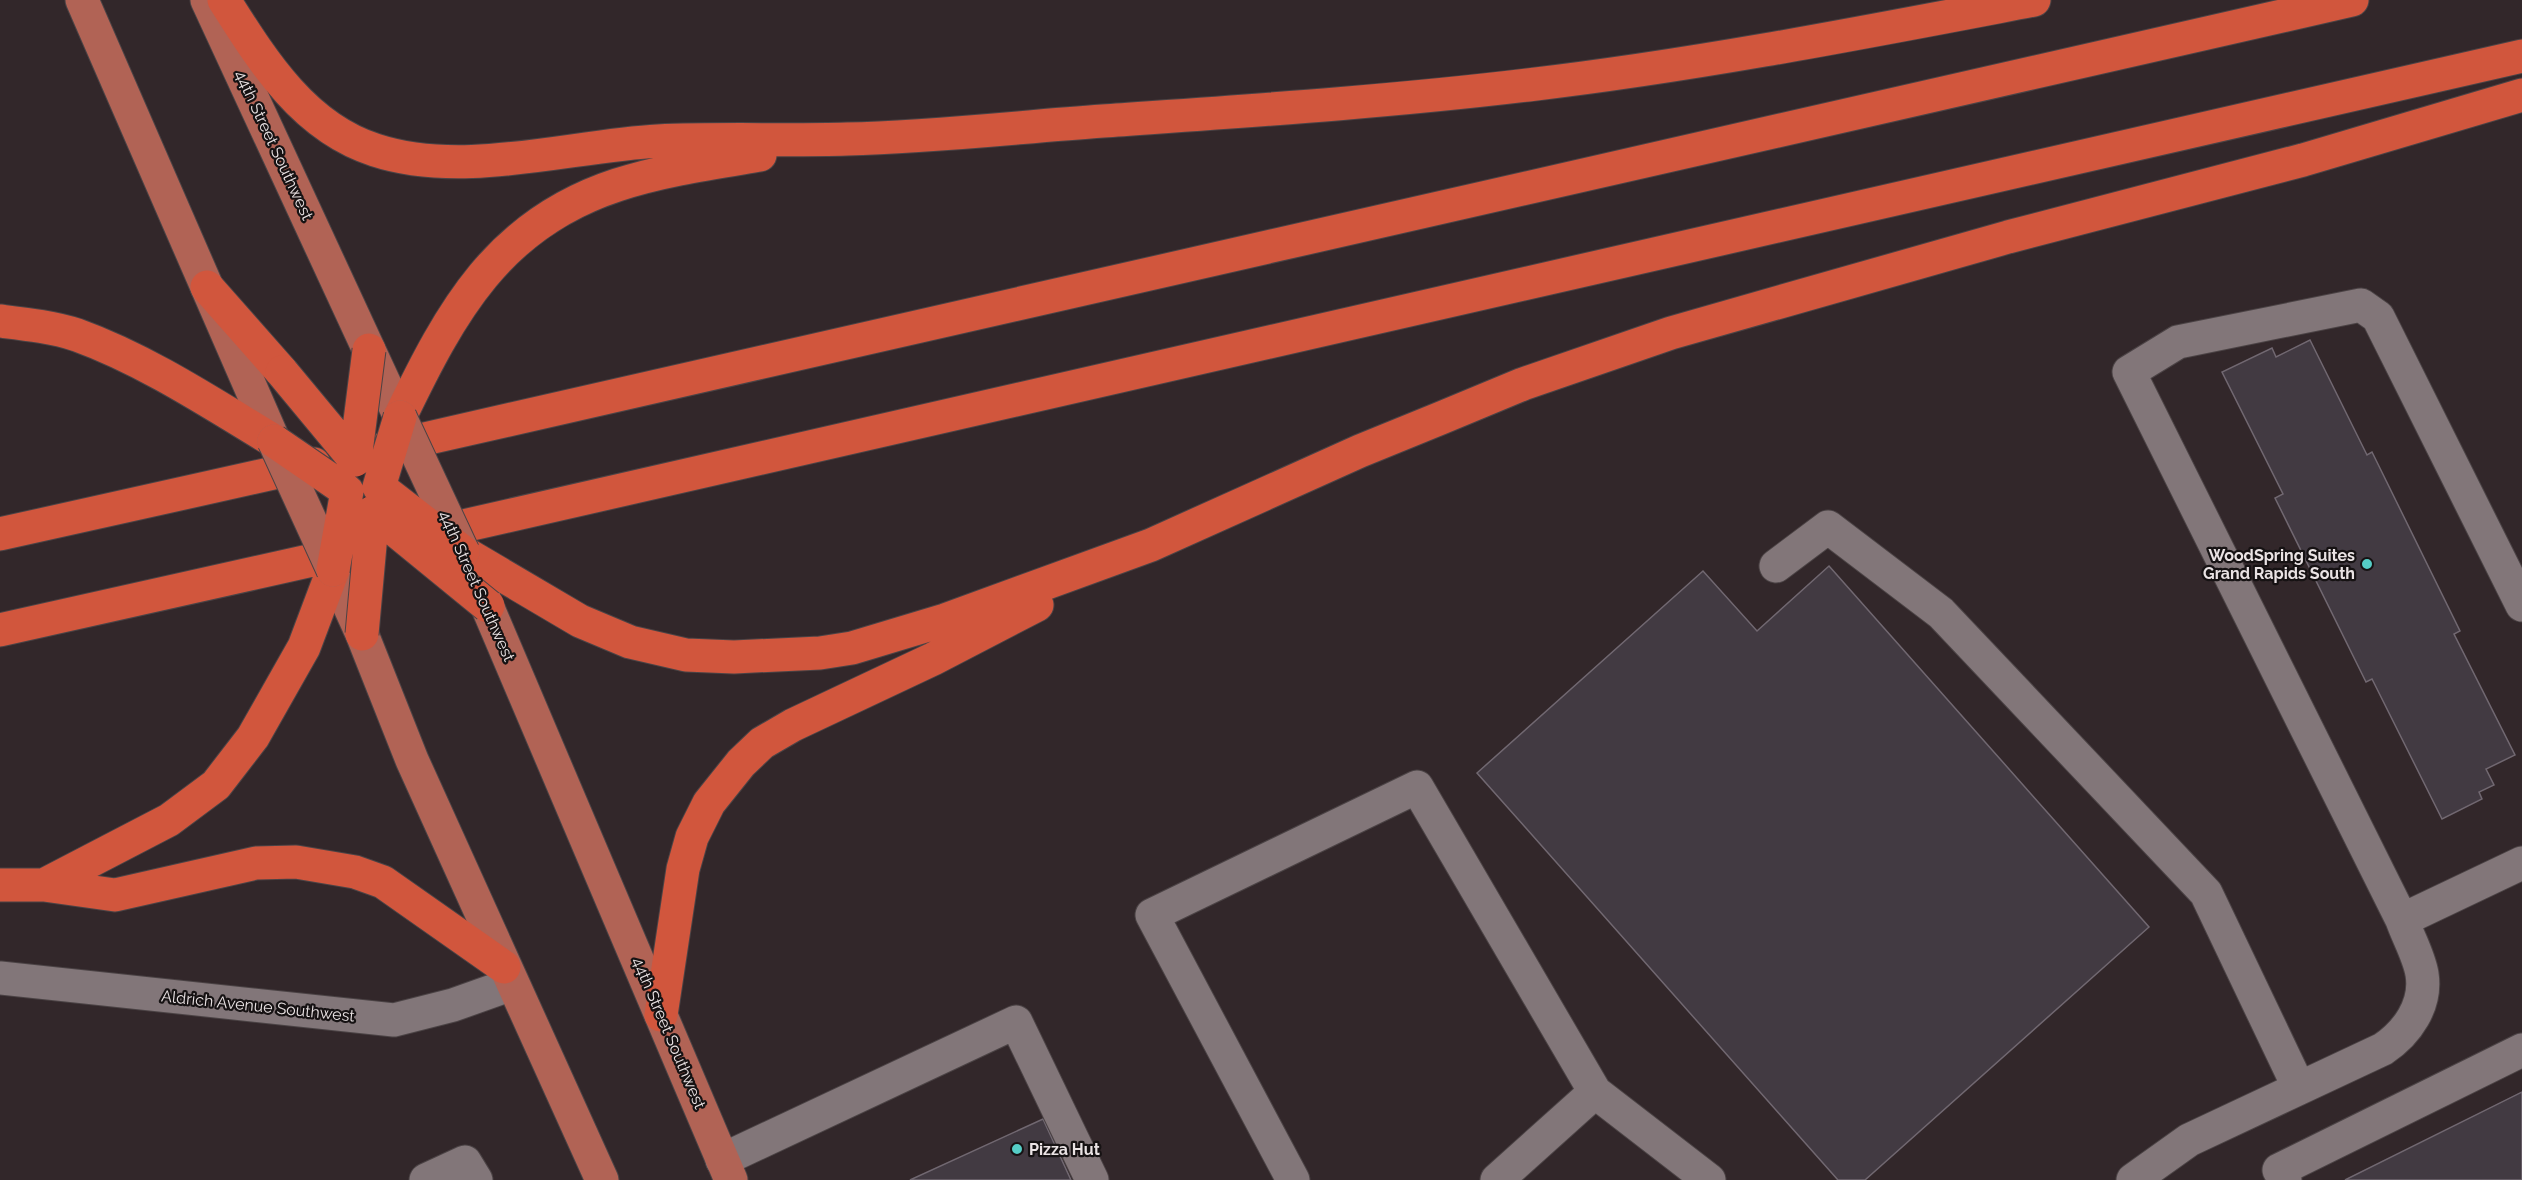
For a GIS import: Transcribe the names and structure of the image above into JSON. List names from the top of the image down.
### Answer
{
  "streets": {
    "main road": ["44th Street Southwest"],
    "street": ["Aldrich Avenue Southwest"]
  },
  "places": ["WoodSpring Suites Grand Rapids South", "Pizza Hut"]
}
